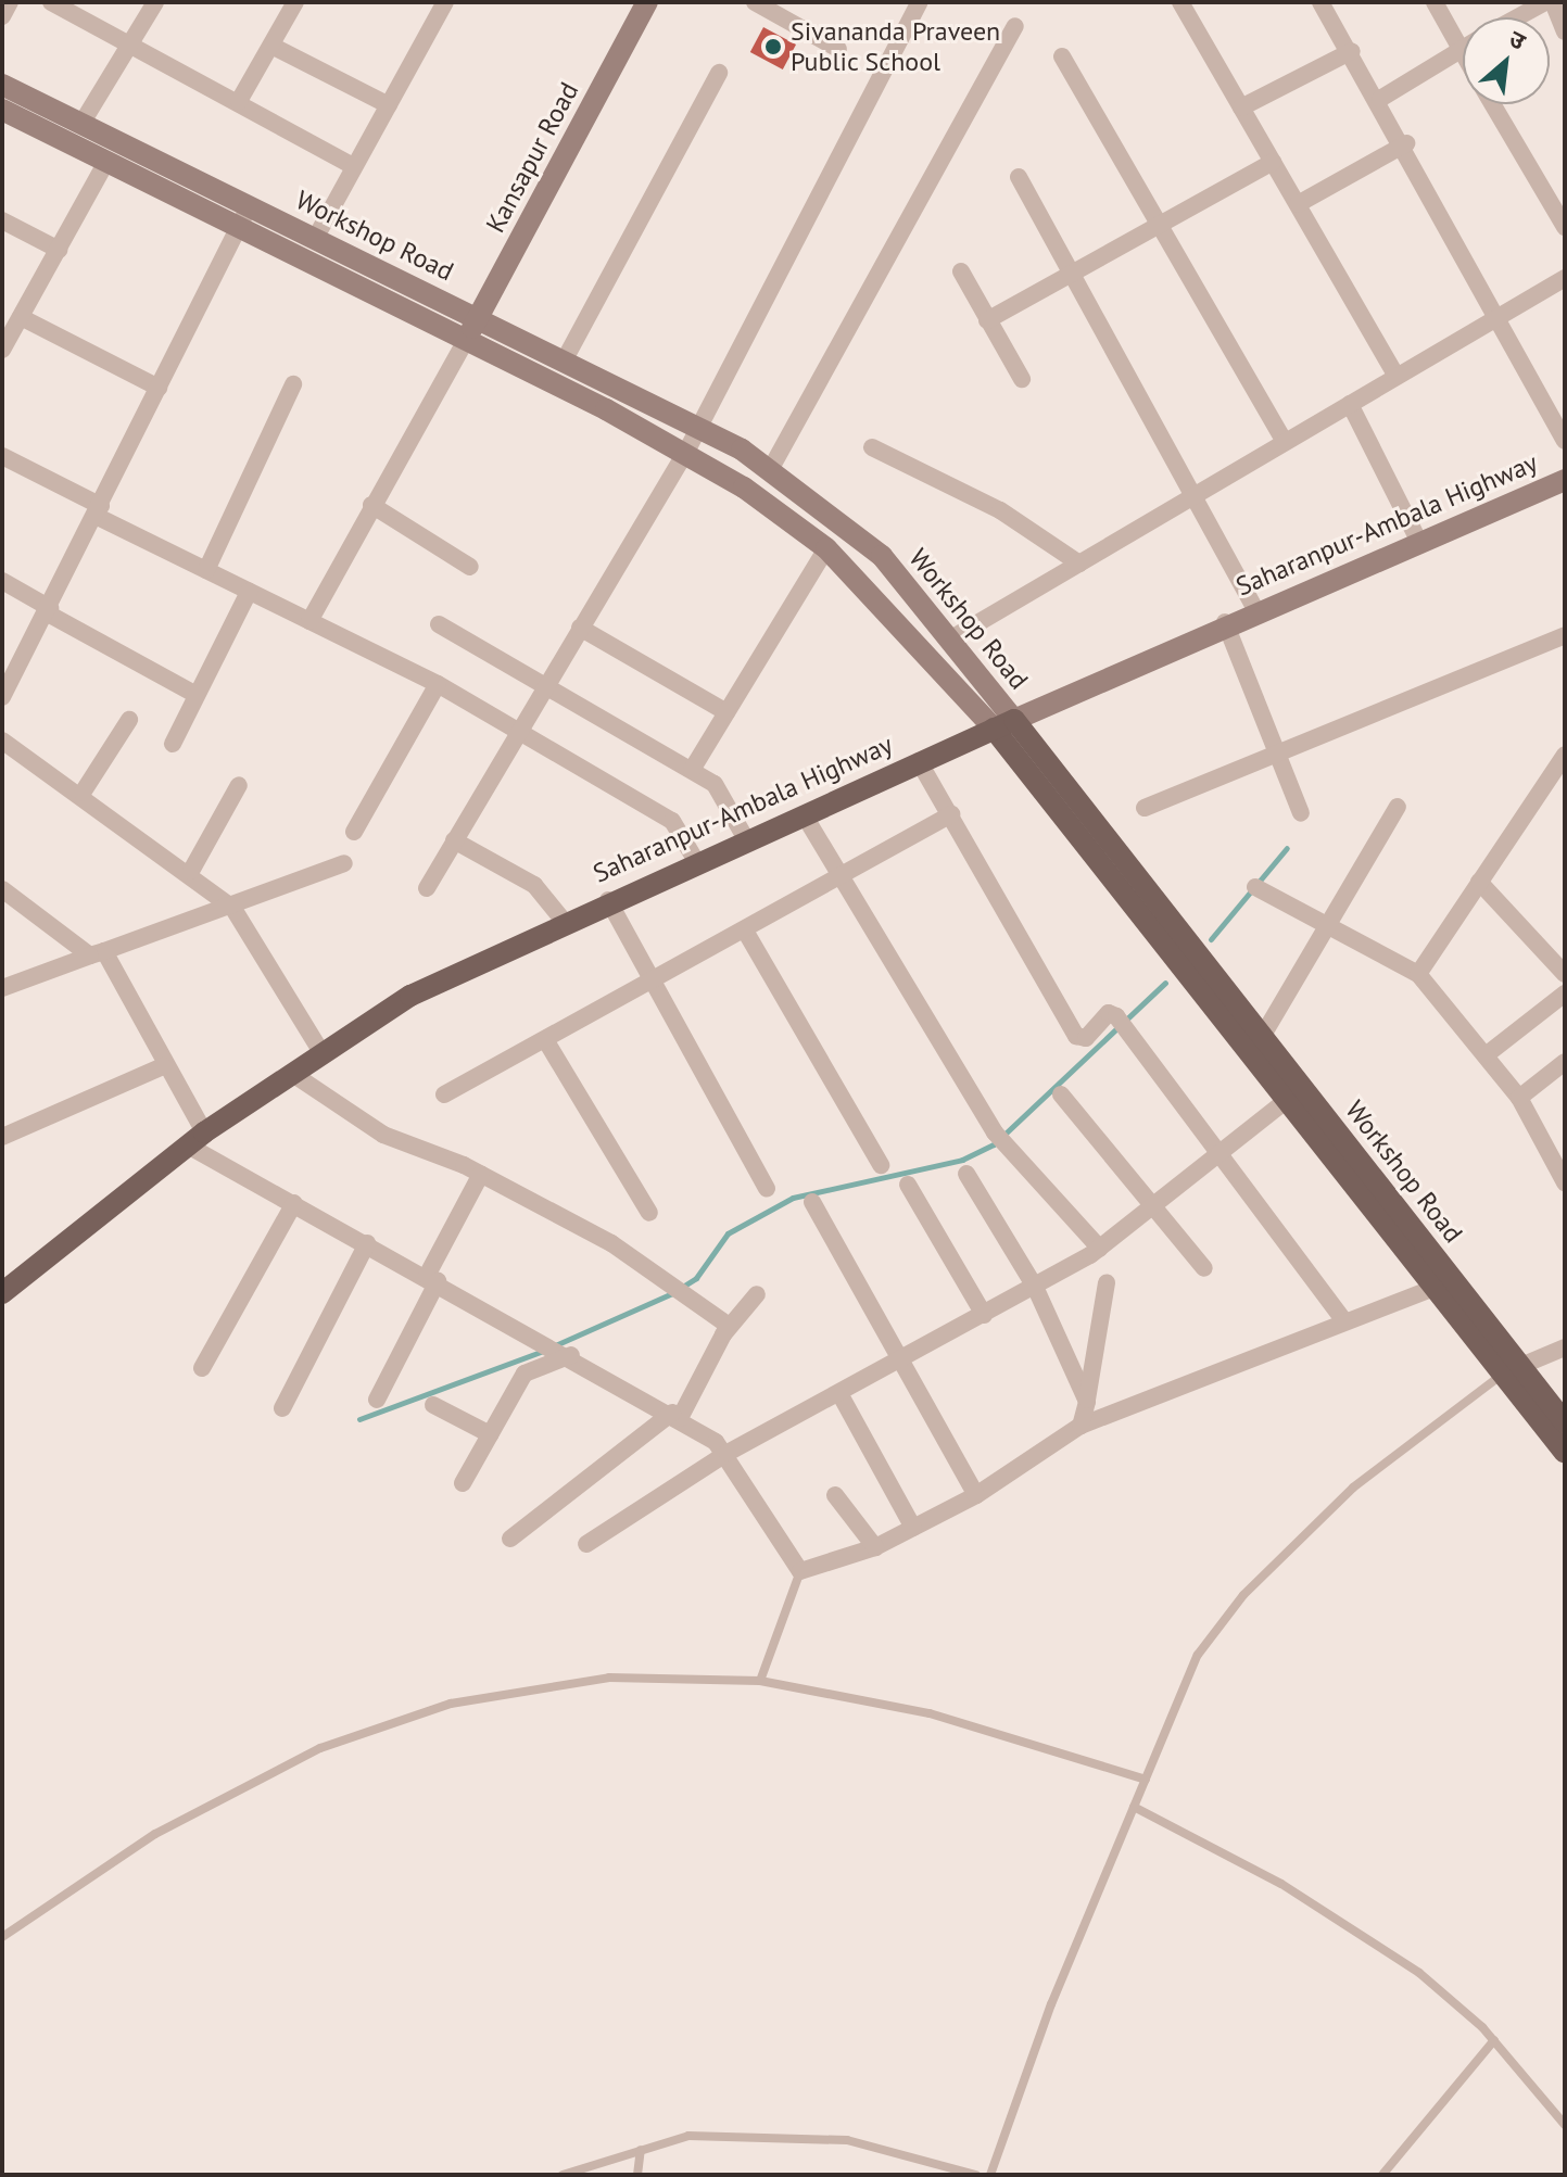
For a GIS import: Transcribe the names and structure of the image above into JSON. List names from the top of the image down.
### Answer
{
  "streets": {
    "main road": ["Kansapur Road", "Workshop Road", "Saharanpur-Ambala Highway"]
  },
  "crossings": [
    ["Kansapur Road", "Workshop Road"],
    ["Workshop Road", "Saharanpur-Ambala Highway"]
  ],
  "places": ["Sivananda Praveen Public School"],
  "north": "top right"
}
